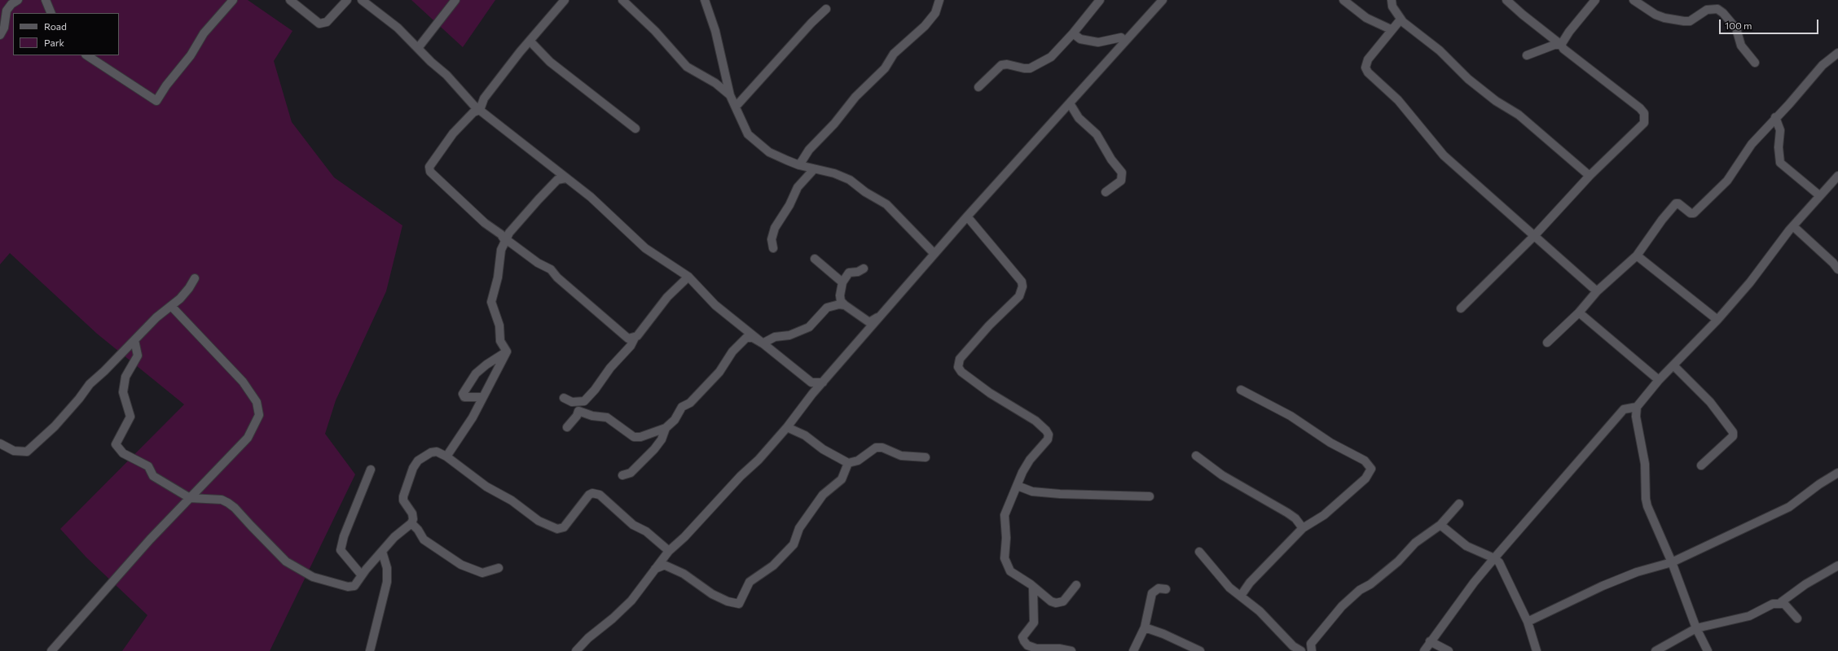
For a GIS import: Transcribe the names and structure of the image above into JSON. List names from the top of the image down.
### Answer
{
  "legend": ["Road", "Park"],
  "scale_bar": "100 m"
}
